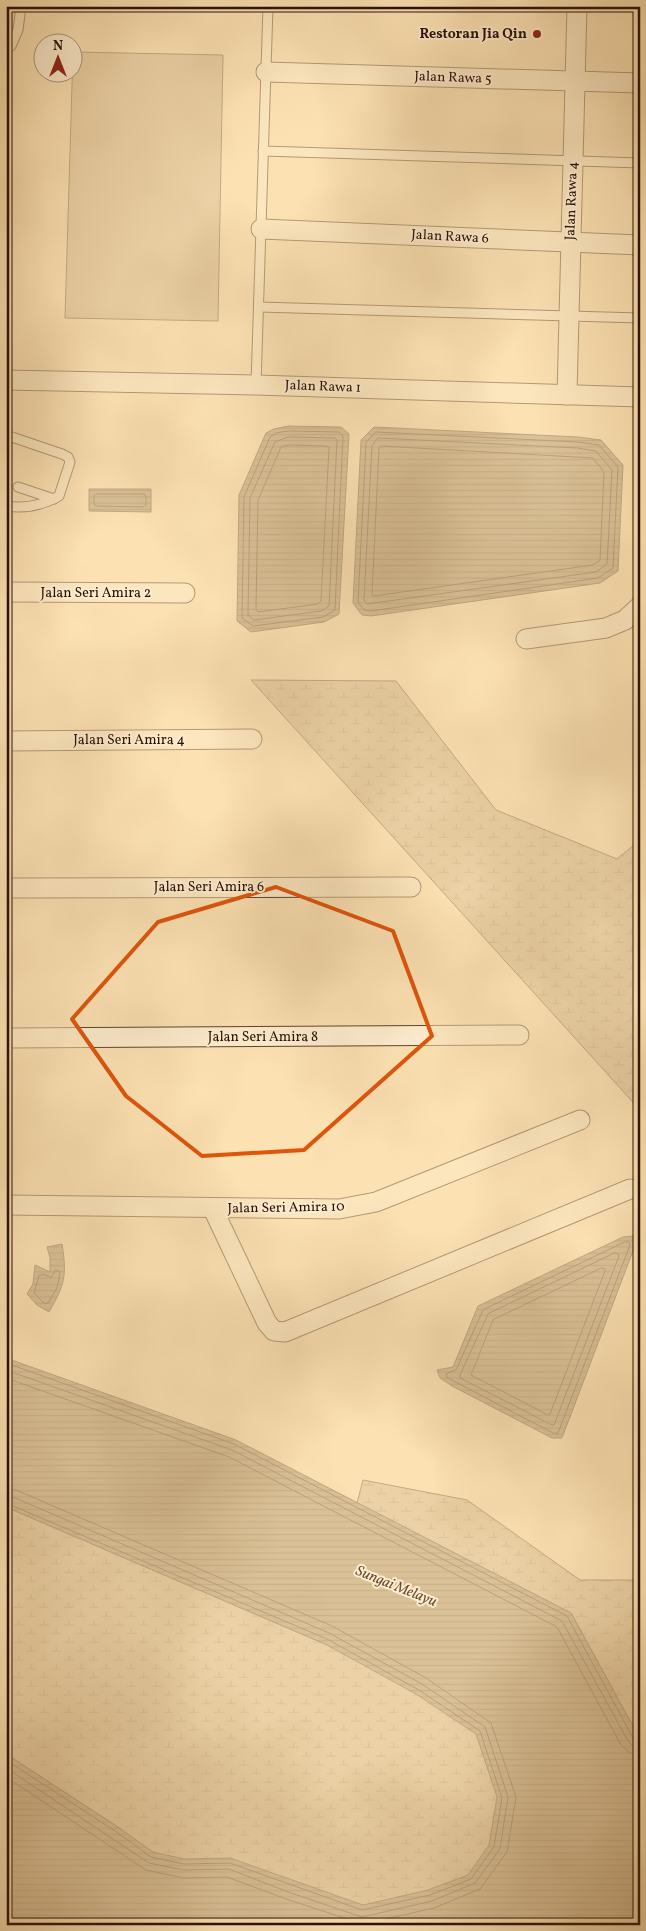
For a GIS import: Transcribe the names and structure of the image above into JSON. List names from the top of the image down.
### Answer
{
  "streets": {
    "street": [
      "Jalan Rawa 5",
      "Jalan Rawa 4",
      "Jalan Rawa 6",
      "Jalan Rawa 1",
      "Jalan Seri Amira 2",
      "Jalan Seri Amira 4",
      "Jalan Seri Amira 6",
      "Jalan Seri Amira 8",
      "Jalan Seri Amira 10"
    ]
  },
  "crossings": [
    ["Jalan Rawa 5", "Jalan Rawa 4"],
    ["Jalan Rawa 4", "Jalan Rawa 6"],
    ["Jalan Rawa 4", "Jalan Rawa 1"]
  ],
  "water": ["Sungai Melayu"],
  "places": ["Restoran Jia Qin"],
  "north": "top"
}
